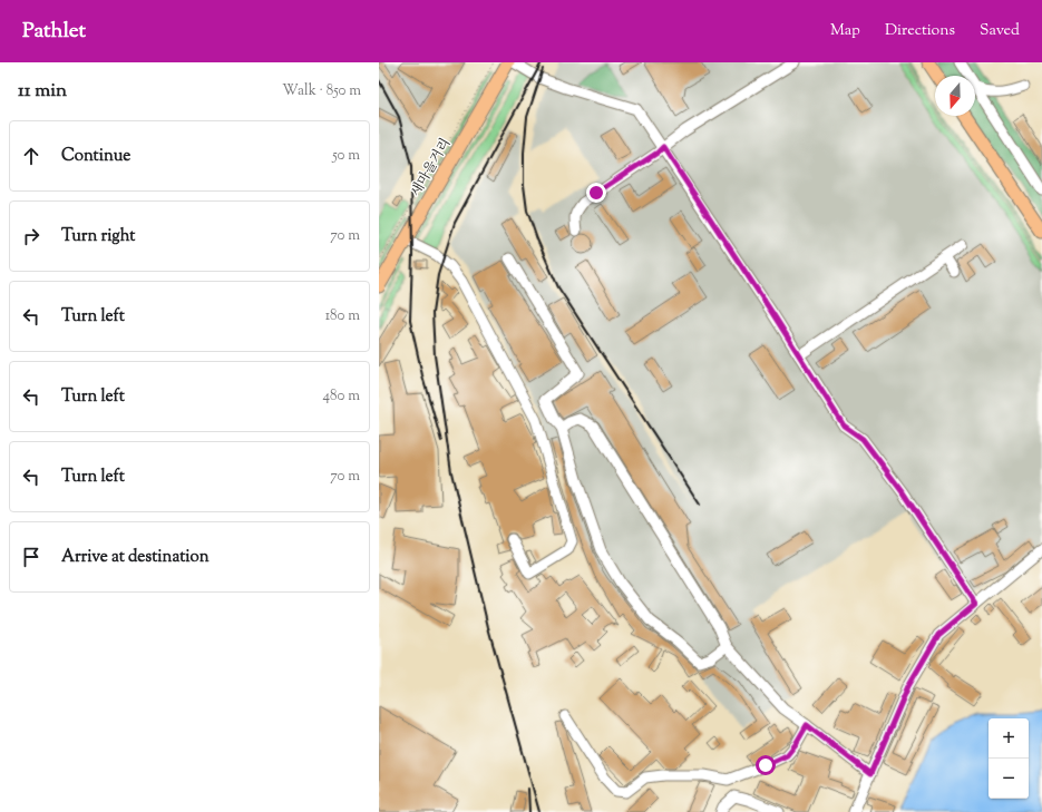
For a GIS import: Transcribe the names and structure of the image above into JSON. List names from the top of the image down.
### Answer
{
  "streets": {
    "main road": ["새마을거리"]
  },
  "north": "bottom",
  "page": {
    "header": "Pathlet",
    "nav": ["Map", "Directions", "Saved"],
    "heading": ["11 min", "Walk · 850 m"],
    "list": [
      ["Continue", "50 m"],
      ["Turn right", "70 m"],
      ["Turn left", "180 m"],
      ["Turn left", "480 m"],
      ["Turn left", "70 m"],
      "Arrive at destination"
    ],
    "map_buttons": ["+", "−"]
  }
}
